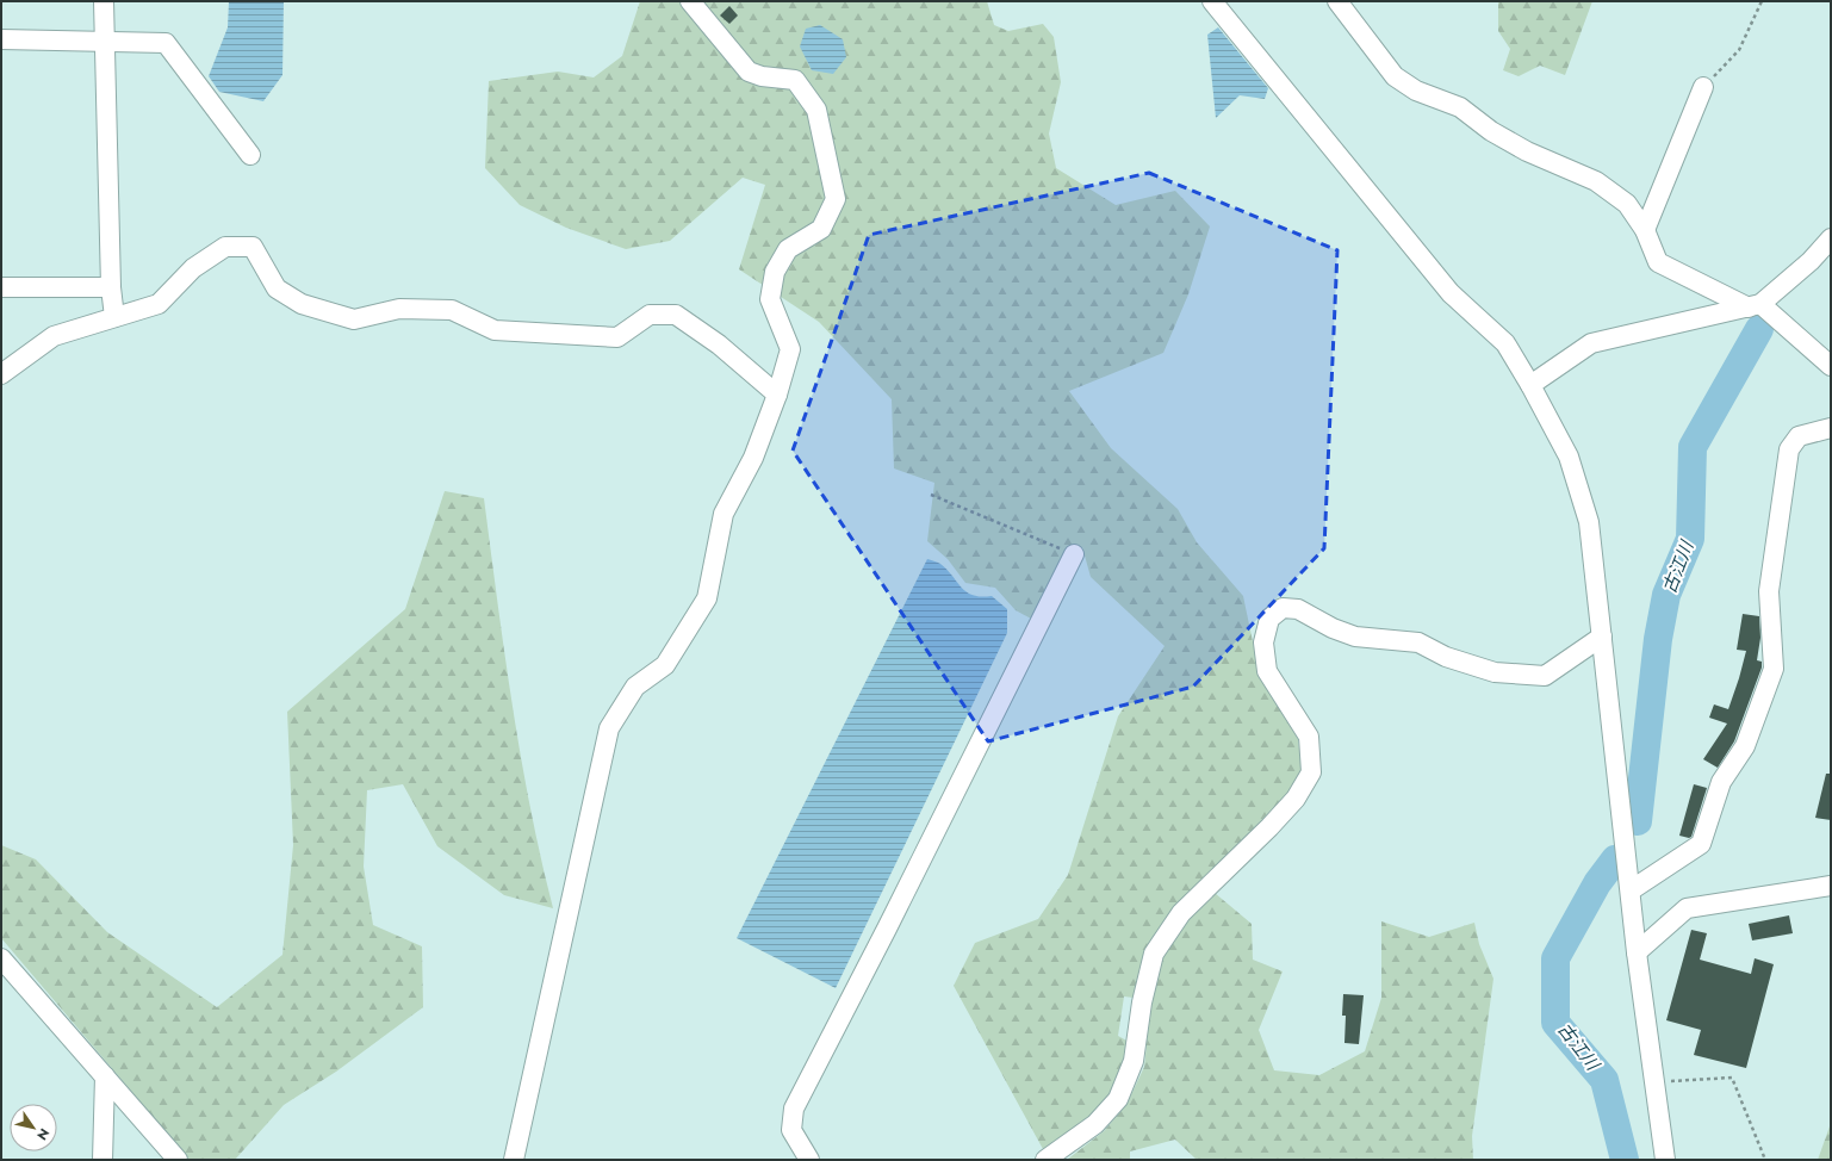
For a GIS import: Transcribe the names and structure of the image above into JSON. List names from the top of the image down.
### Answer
{
  "water": ["古江川"],
  "north": "bottom right"
}
